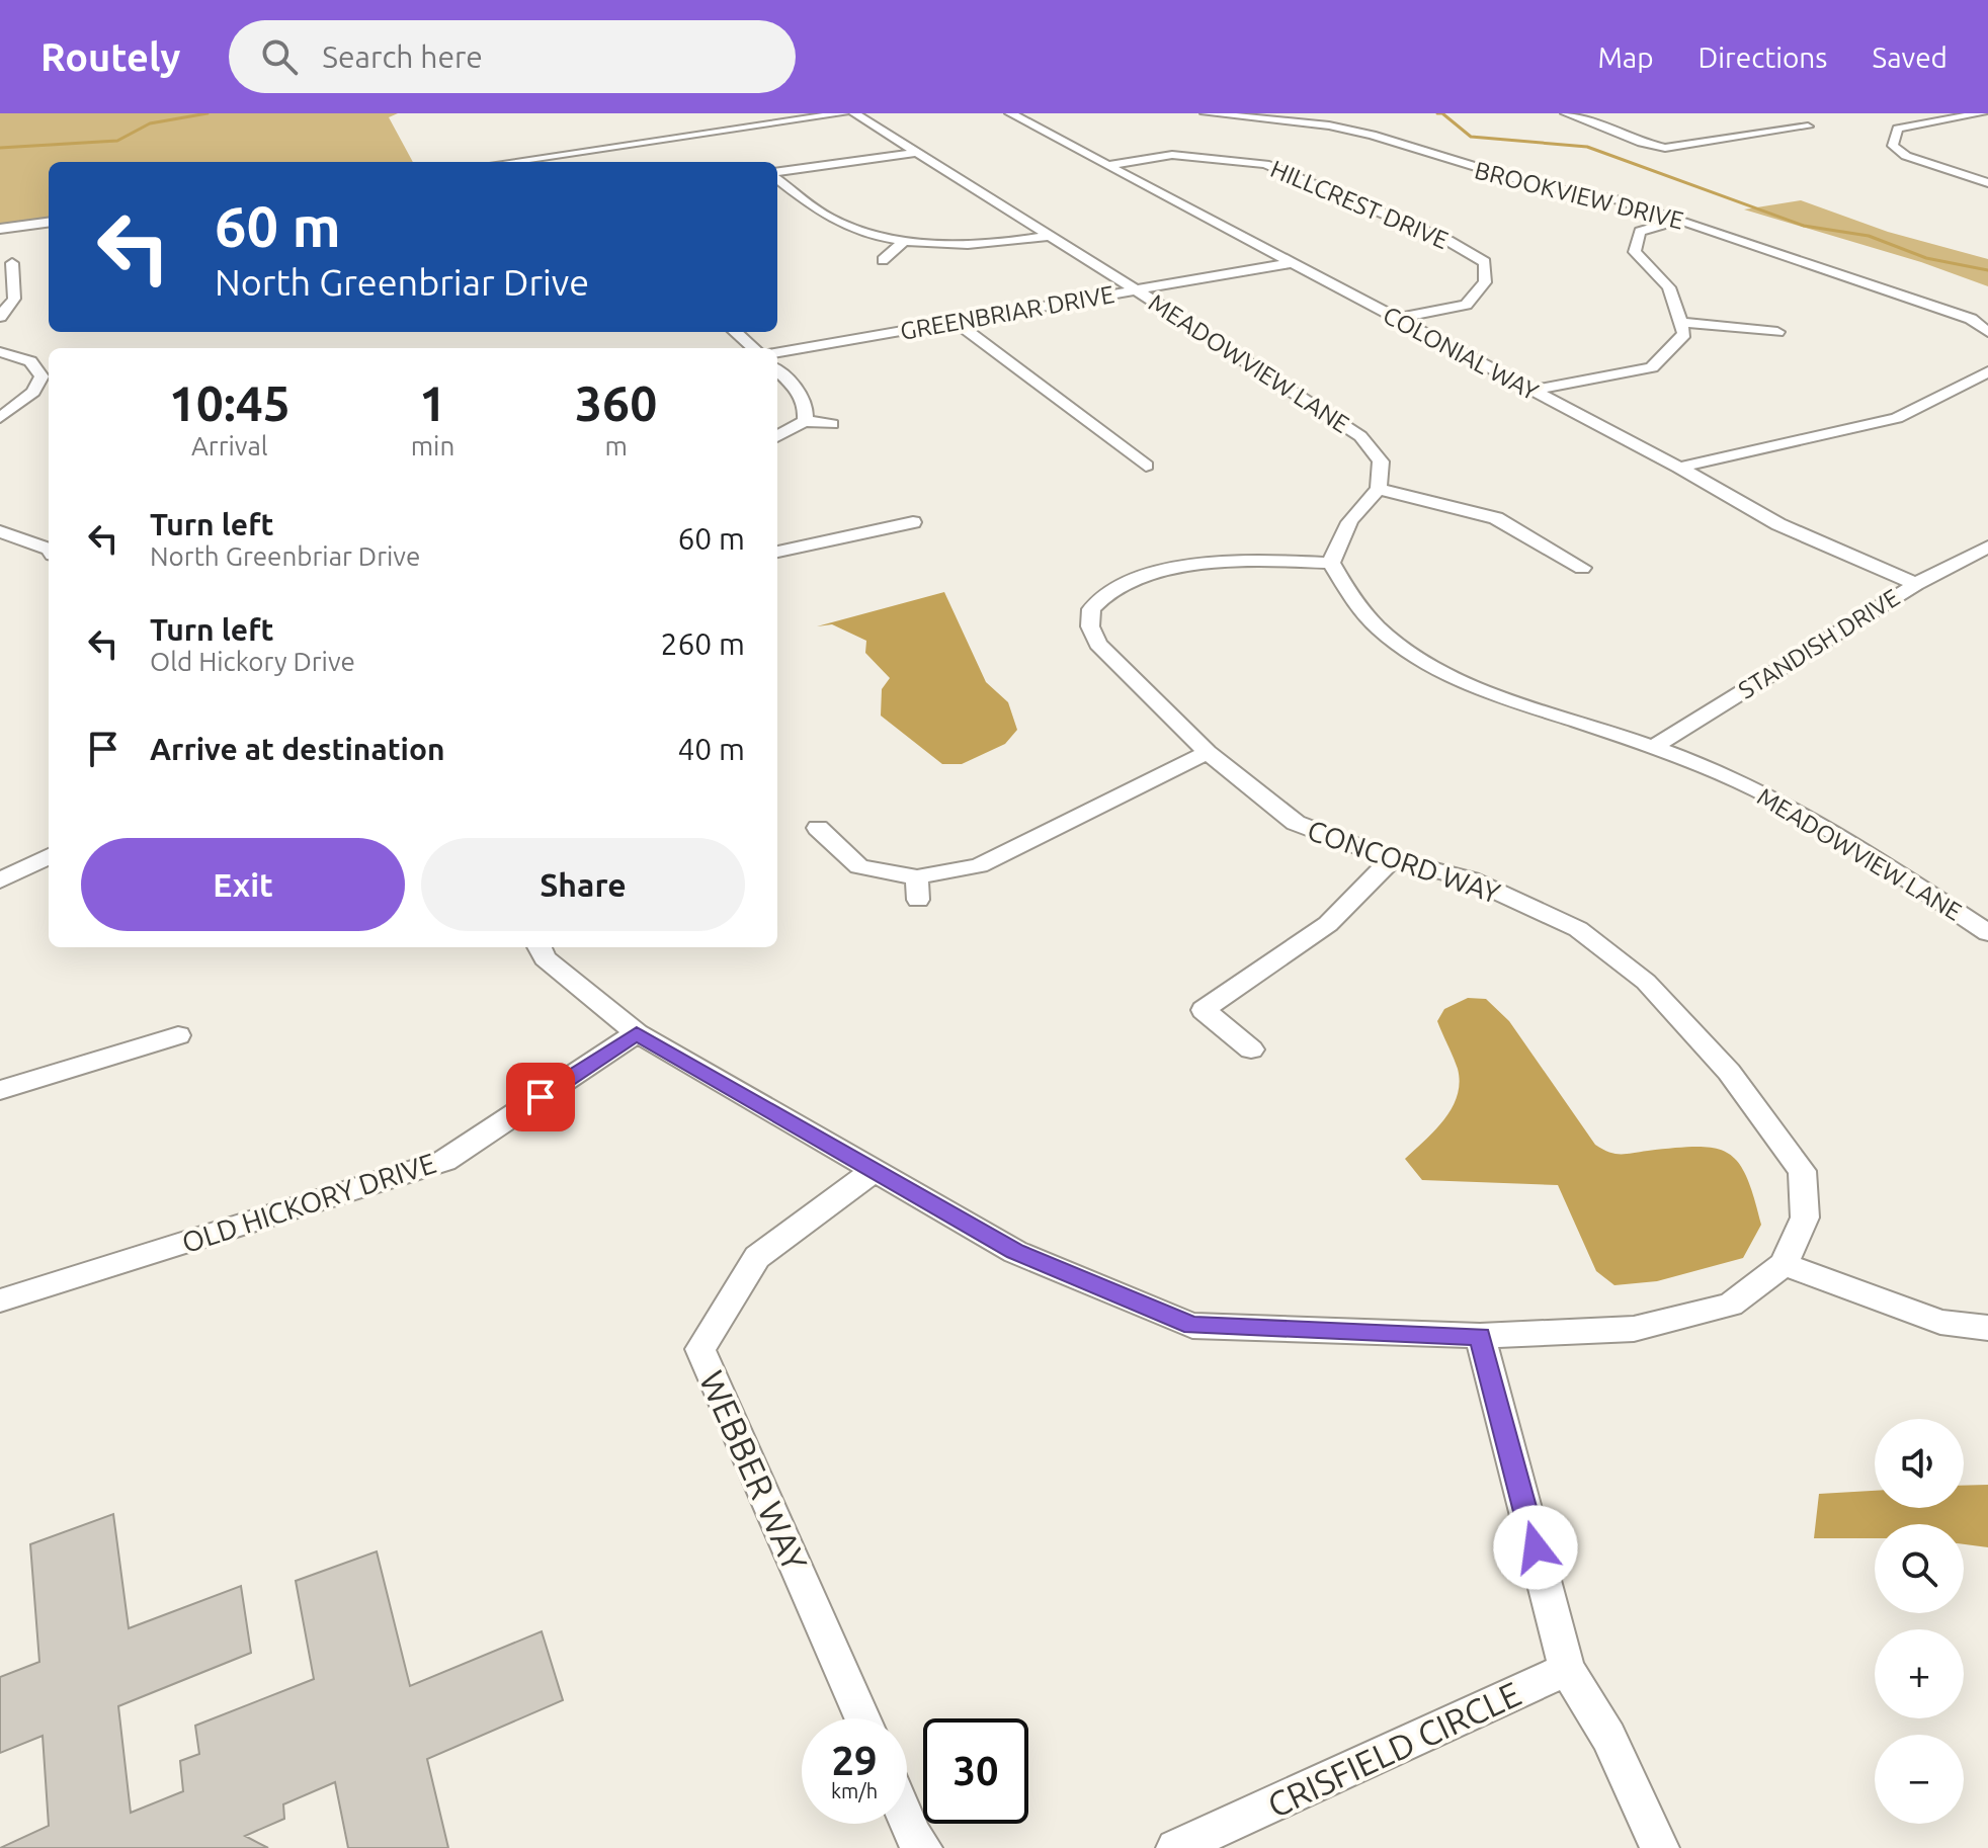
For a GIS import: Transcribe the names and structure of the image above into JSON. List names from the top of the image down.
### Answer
{
  "streets": {
    "street": [
      "BROOKVIEW DRIVE",
      "HILLCREST DRIVE",
      "GREENBRIAR DRIVE",
      "COLONIAL WAY",
      "MEADOWVIEW LANE",
      "STANDISH DRIVE",
      "CONCORD WAY",
      "OLD HICKORY DRIVE",
      "WEBBER WAY",
      "CRISFIELD CIRCLE"
    ]
  },
  "crossings": [
    ["HILLCREST DRIVE", "COLONIAL WAY"],
    ["GREENBRIAR DRIVE", "COLONIAL WAY"],
    ["GREENBRIAR DRIVE", "MEADOWVIEW LANE"],
    ["COLONIAL WAY", "STANDISH DRIVE"],
    ["MEADOWVIEW LANE", "STANDISH DRIVE"],
    ["MEADOWVIEW LANE", "CONCORD WAY"]
  ],
  "page": {
    "header": "Routely",
    "search": "Search here",
    "nav": ["Map", "Directions", "Saved"],
    "turn": ["60 m", "North Greenbriar Drive"],
    "eta": [
      "10:45",
      "Arrival",
      "1",
      "min",
      "360",
      "m"
    ],
    "list": [
      {
        "name": "Turn left",
        "note": "North Greenbriar Drive",
        "value": "60 m"
      },
      {
        "name": "Turn left",
        "note": "Old Hickory Drive",
        "value": "260 m"
      },
      {
        "name": "Arrive at destination",
        "value": "40 m"
      }
    ],
    "buttons": ["Exit", "Share"],
    "map_buttons": ["+", "−"],
    "speed": "29 km/h",
    "limit": "30"
  }
}
